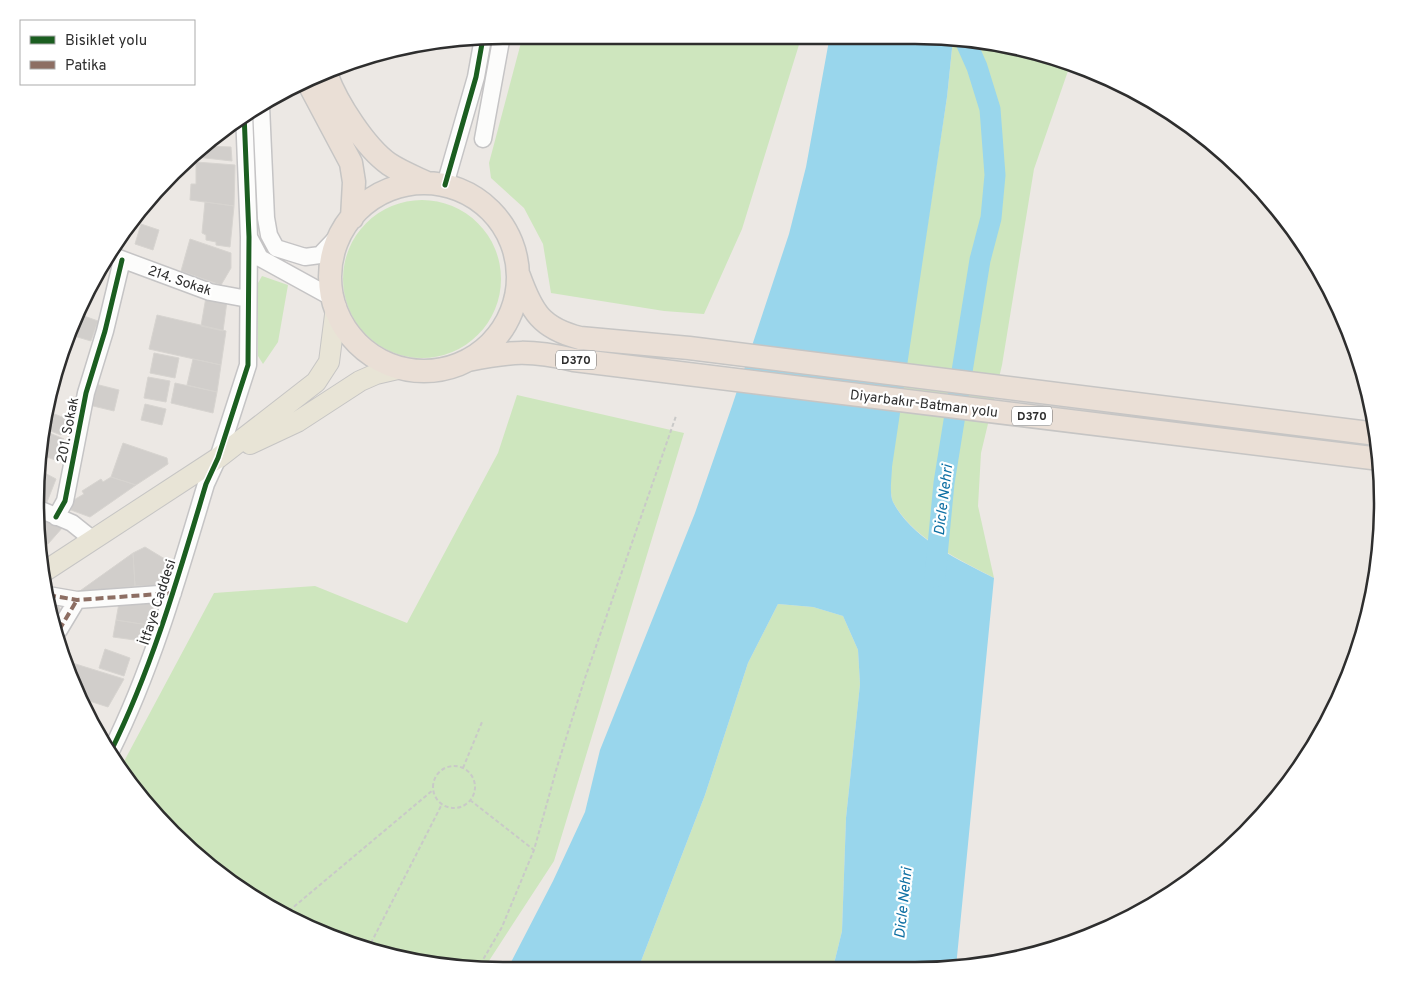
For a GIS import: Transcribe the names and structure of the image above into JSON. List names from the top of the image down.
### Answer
{
  "streets": {
    "highway": ["D370", "Diyarbakır-Batman yolu"],
    "street": ["214. Sokak", "201. Sokak", "İtfaye Caddesi"]
  },
  "crossings": [
    ["214. Sokak", "201. Sokak"],
    ["214. Sokak", "İtfaye Caddesi"]
  ],
  "water": ["Dicle Nehri"],
  "legend": ["Bisiklet yolu", "Patika"]
}
